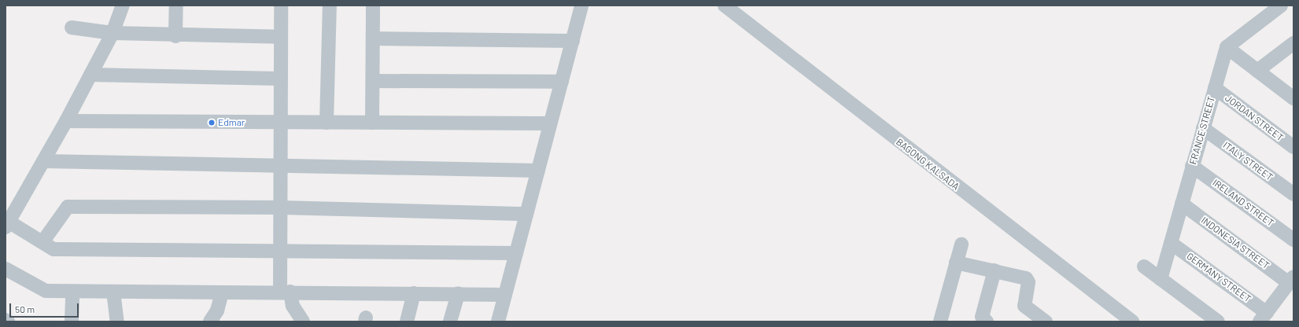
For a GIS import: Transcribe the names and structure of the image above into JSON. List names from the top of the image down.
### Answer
{
  "streets": {
    "street": [
      "JORDAN STREET",
      "FRANCE STREET",
      "ITALY STREET",
      "BAGONG KALSADA",
      "IRELAND STREET",
      "INDONESIA STREET",
      "GERMANY STREET"
    ]
  },
  "crossings": [
    ["JORDAN STREET", "FRANCE STREET"],
    ["FRANCE STREET", "ITALY STREET"],
    ["FRANCE STREET", "IRELAND STREET"],
    ["FRANCE STREET", "INDONESIA STREET"],
    ["FRANCE STREET", "GERMANY STREET"]
  ],
  "places": ["Edmar"],
  "scale_bar": "50 m"
}
